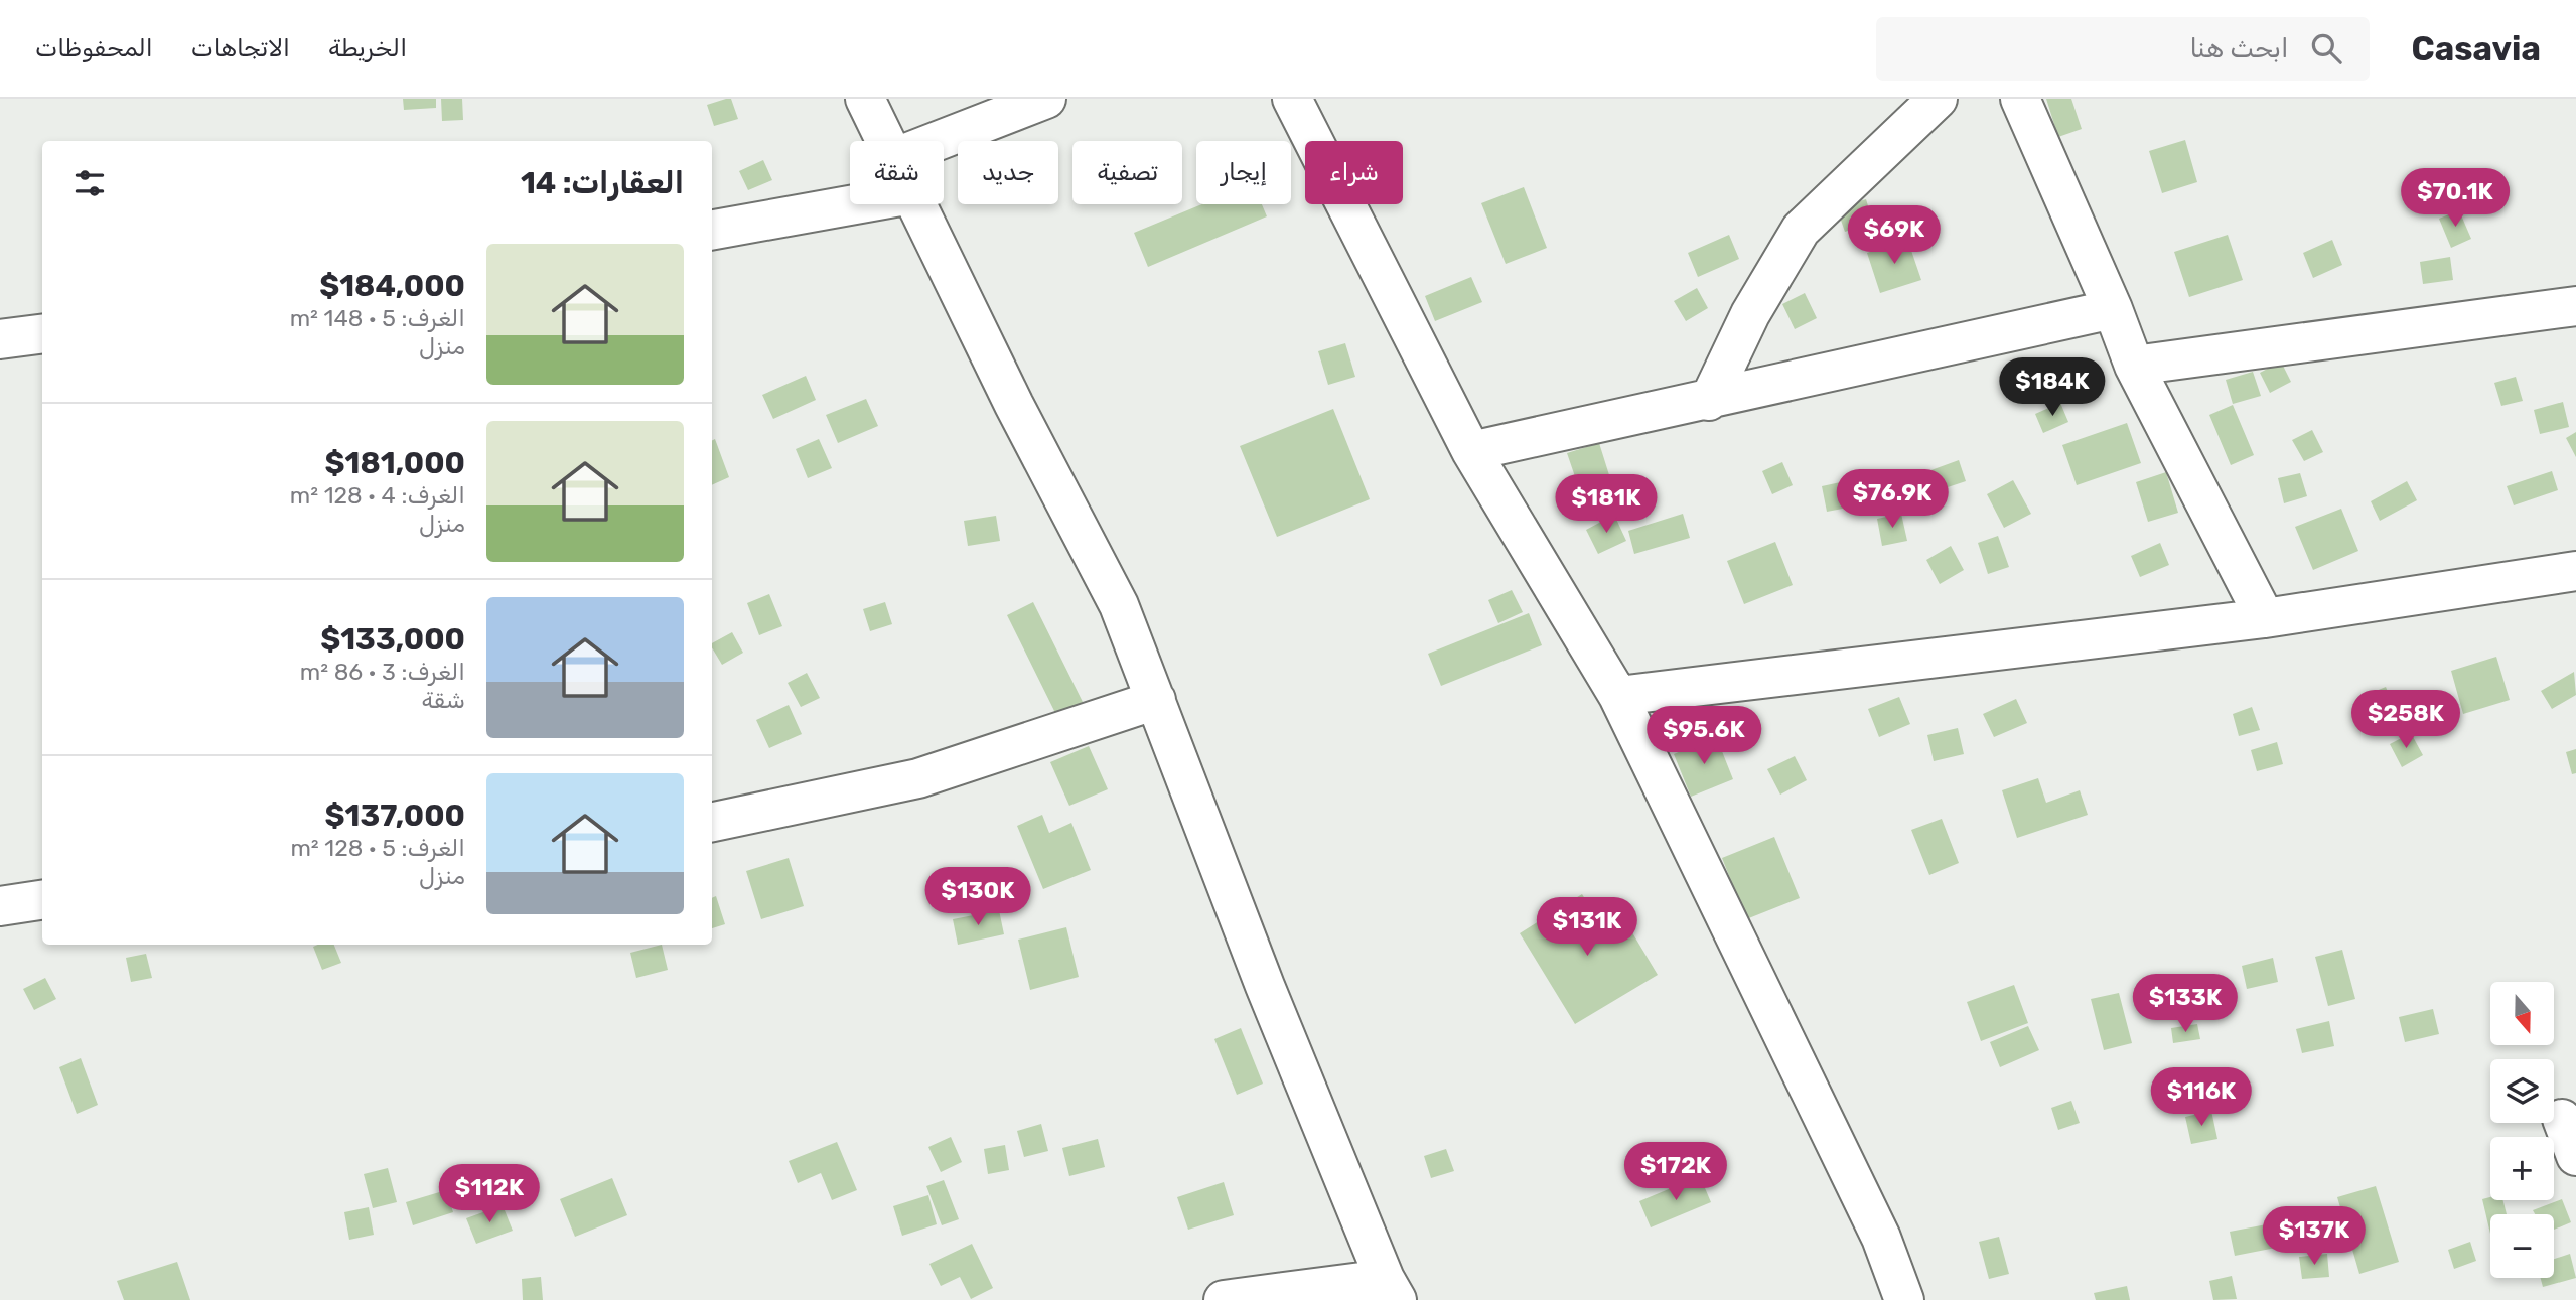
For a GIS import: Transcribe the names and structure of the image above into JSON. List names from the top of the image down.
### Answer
{
  "north": "bottom",
  "page": {
    "header": "Casavia",
    "search": "ابحث هنا",
    "nav": ["الخريطة", "الاتجاهات", "المحفوظات"],
    "chip": [
      "شراء",
      "إيجار",
      "تصفية",
      "جديد",
      "شقة"
    ],
    "heading": "العقارات: 14",
    "price": [
      "$70.1K",
      "$69K",
      "$184K",
      "$76.9K",
      "$181K",
      "$258K",
      "$95.6K",
      "$130K",
      "$131K",
      "$133K",
      "$116K",
      "$172K",
      "$112K",
      "$137K"
    ],
    "list": [
      {
        "name": "$184,000",
        "note": "الغرف: 5 · 148 m² · منزل"
      },
      {
        "name": "$181,000",
        "note": "الغرف: 4 · 128 m² · منزل"
      },
      {
        "name": "$133,000",
        "note": "الغرف: 3 · 86 m² · شقة"
      },
      {
        "name": "$137,000",
        "note": "الغرف: 5 · 128 m² · منزل"
      }
    ],
    "map_buttons": ["+", "−"]
  }
}
